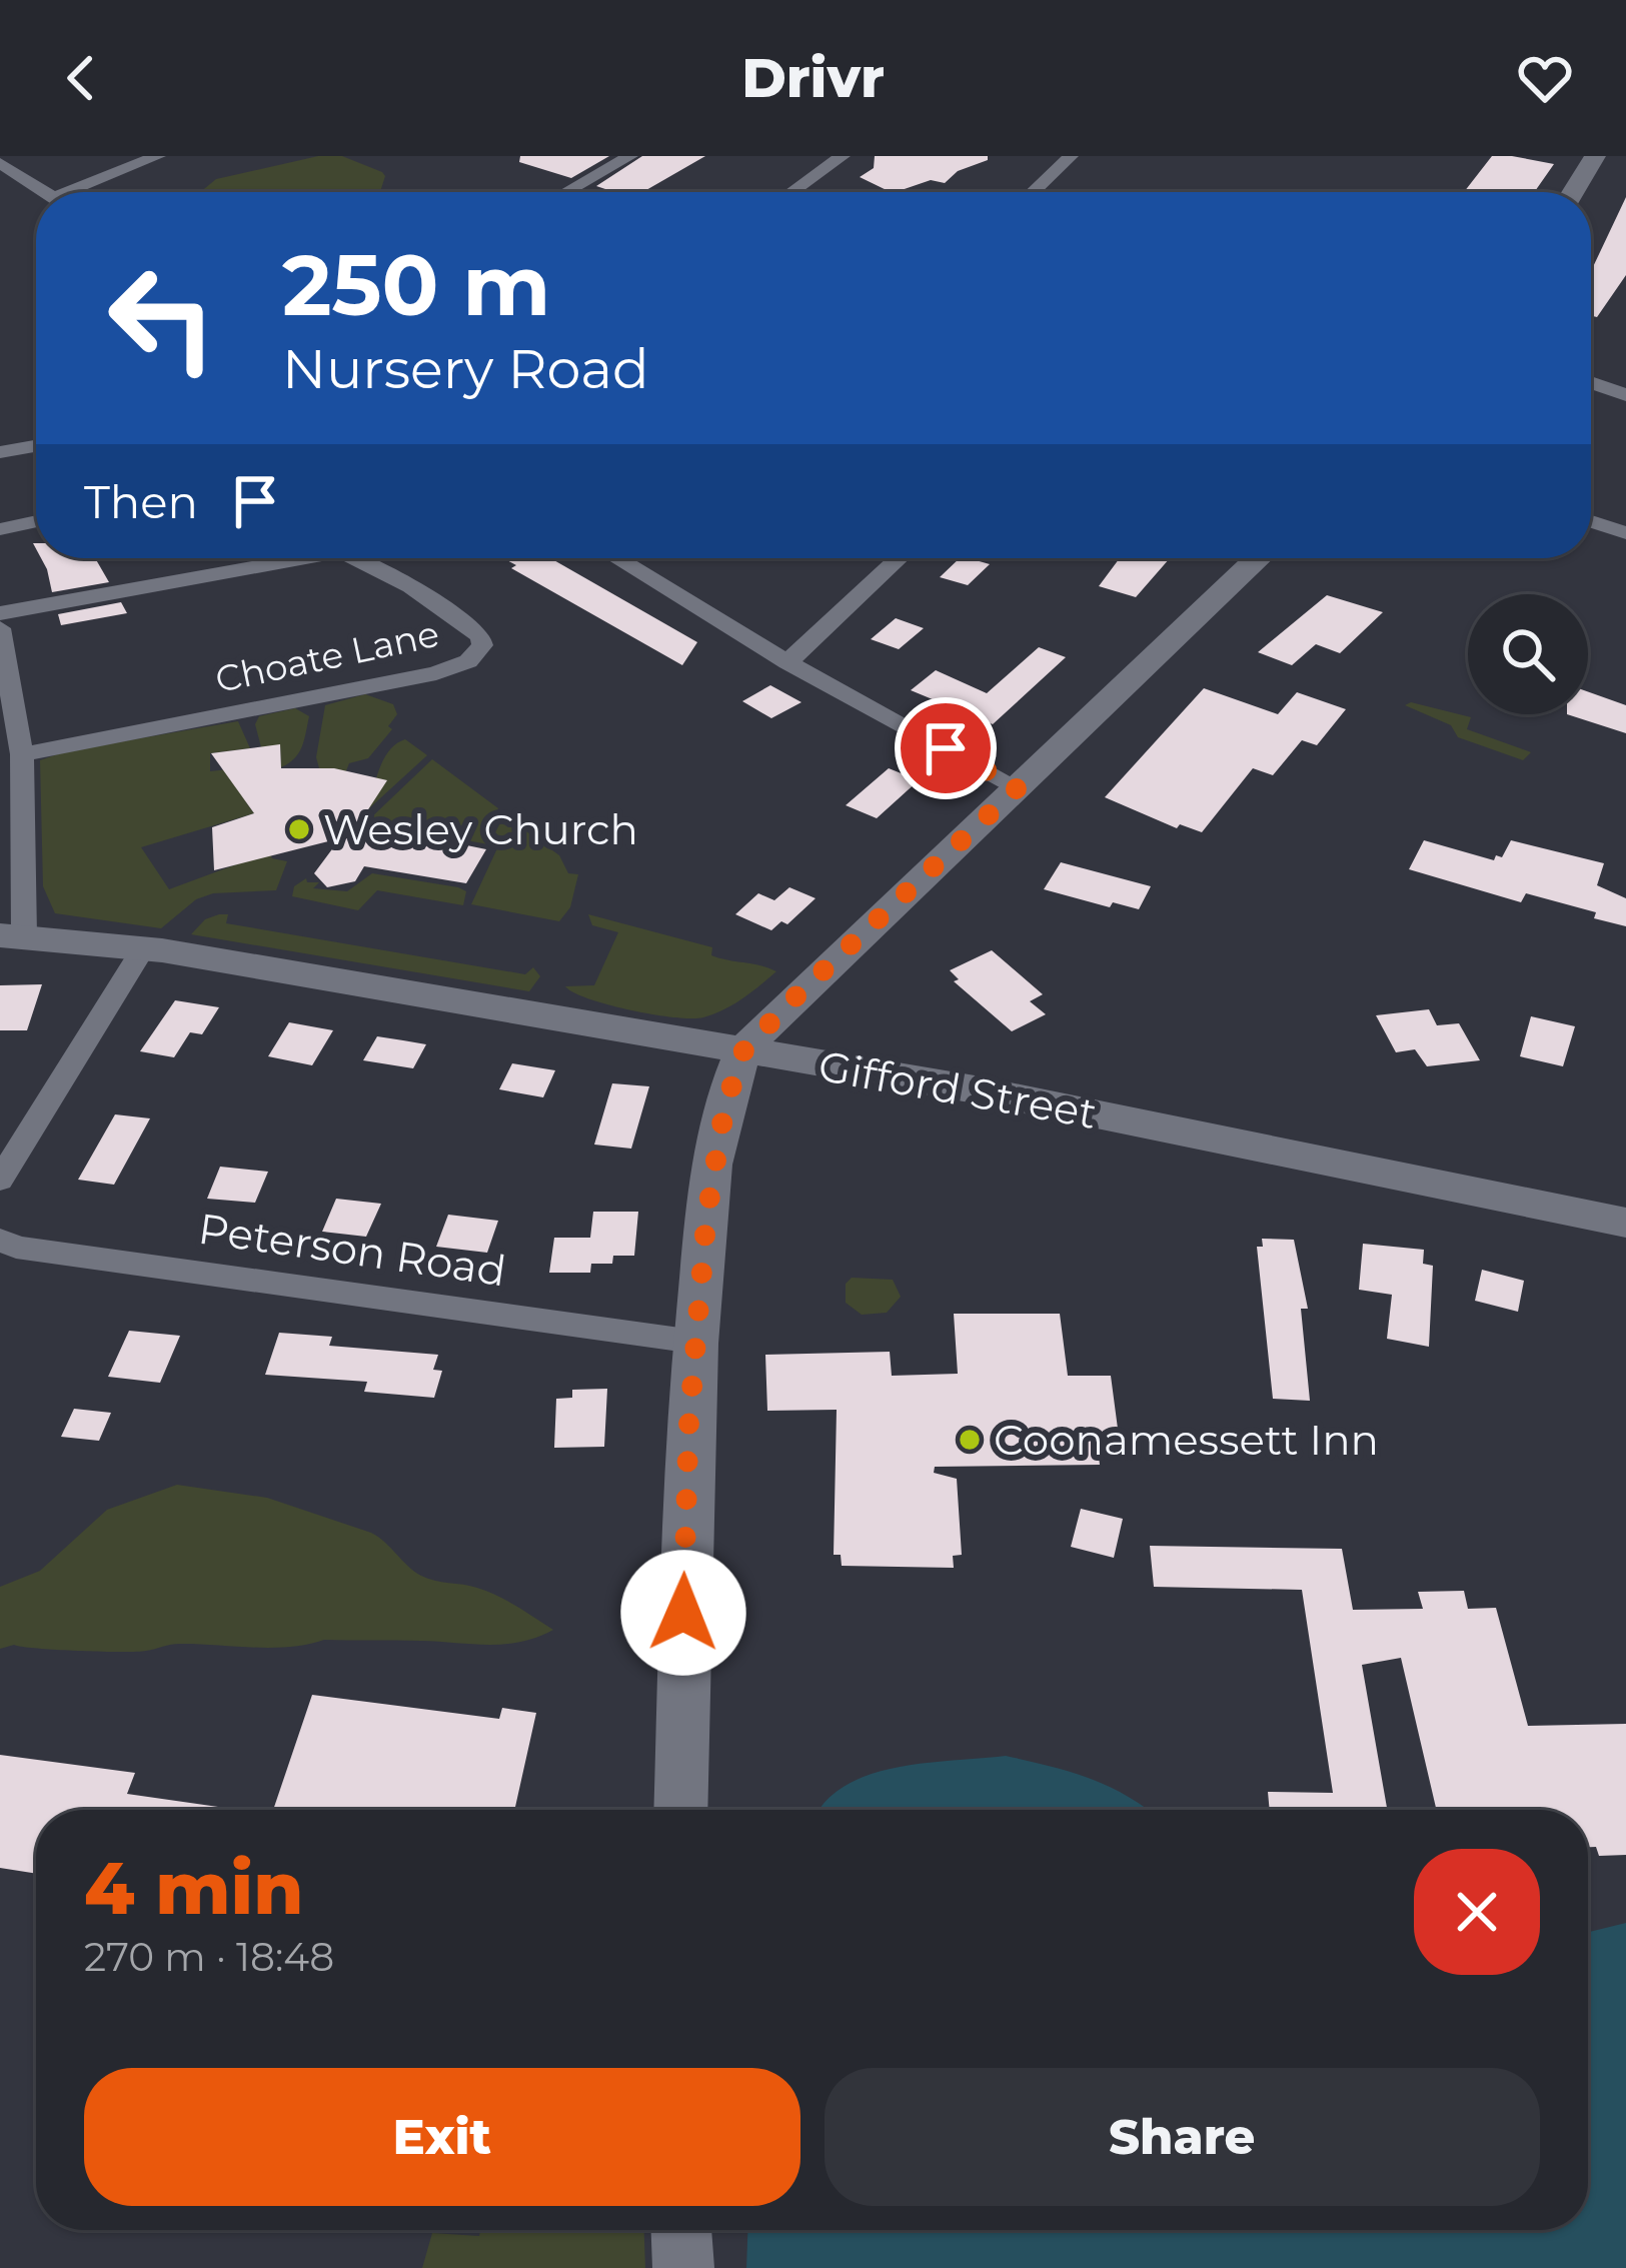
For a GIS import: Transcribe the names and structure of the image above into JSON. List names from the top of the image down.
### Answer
{
  "streets": {
    "main road": ["Gifford Street"],
    "street": ["Choate Lane", "Peterson Road"]
  },
  "places": ["Wesley Church", "Coonamessett Inn"],
  "page": {
    "header": "Drivr",
    "turn": ["250 m", "Nursery Road"],
    "then": "Then",
    "heading": ["4 min", "270 m · 18:48"],
    "buttons": ["Exit", "Share"]
  }
}
